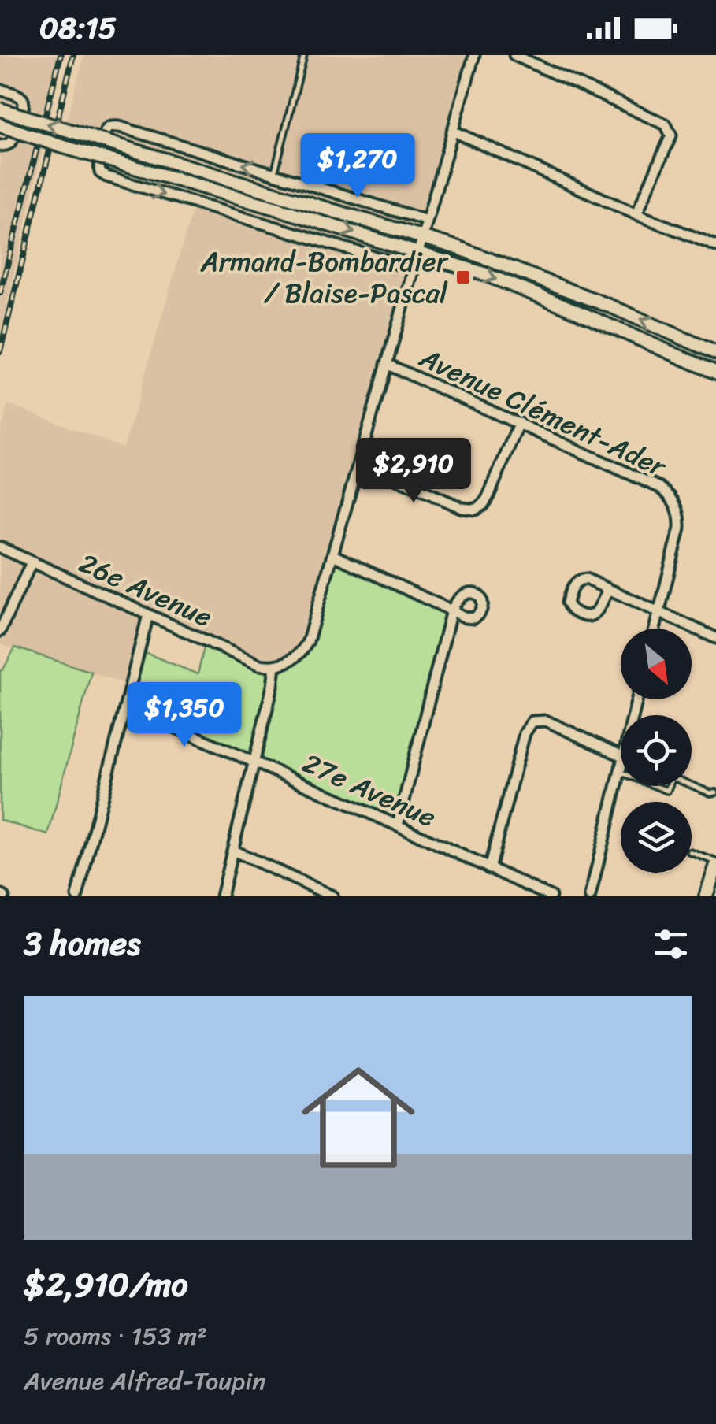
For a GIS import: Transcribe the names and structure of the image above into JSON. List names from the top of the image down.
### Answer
{
  "streets": {
    "street": ["Avenue Clément-Ader", "26e Avenue", "27e Avenue"]
  },
  "places": {
    "transit": ["Armand-Bombardier / Blaise-Pascal"]
  },
  "north": "bottom right",
  "page": {
    "status": "08:15",
    "price": ["$1,270", "$2,910", "$1,350"],
    "heading": "3 homes",
    "list": [
      {
        "name": "$2,910/mo",
        "note": "5 rooms · 153 m² · Avenue Alfred-Toupin"
      }
    ]
  }
}
